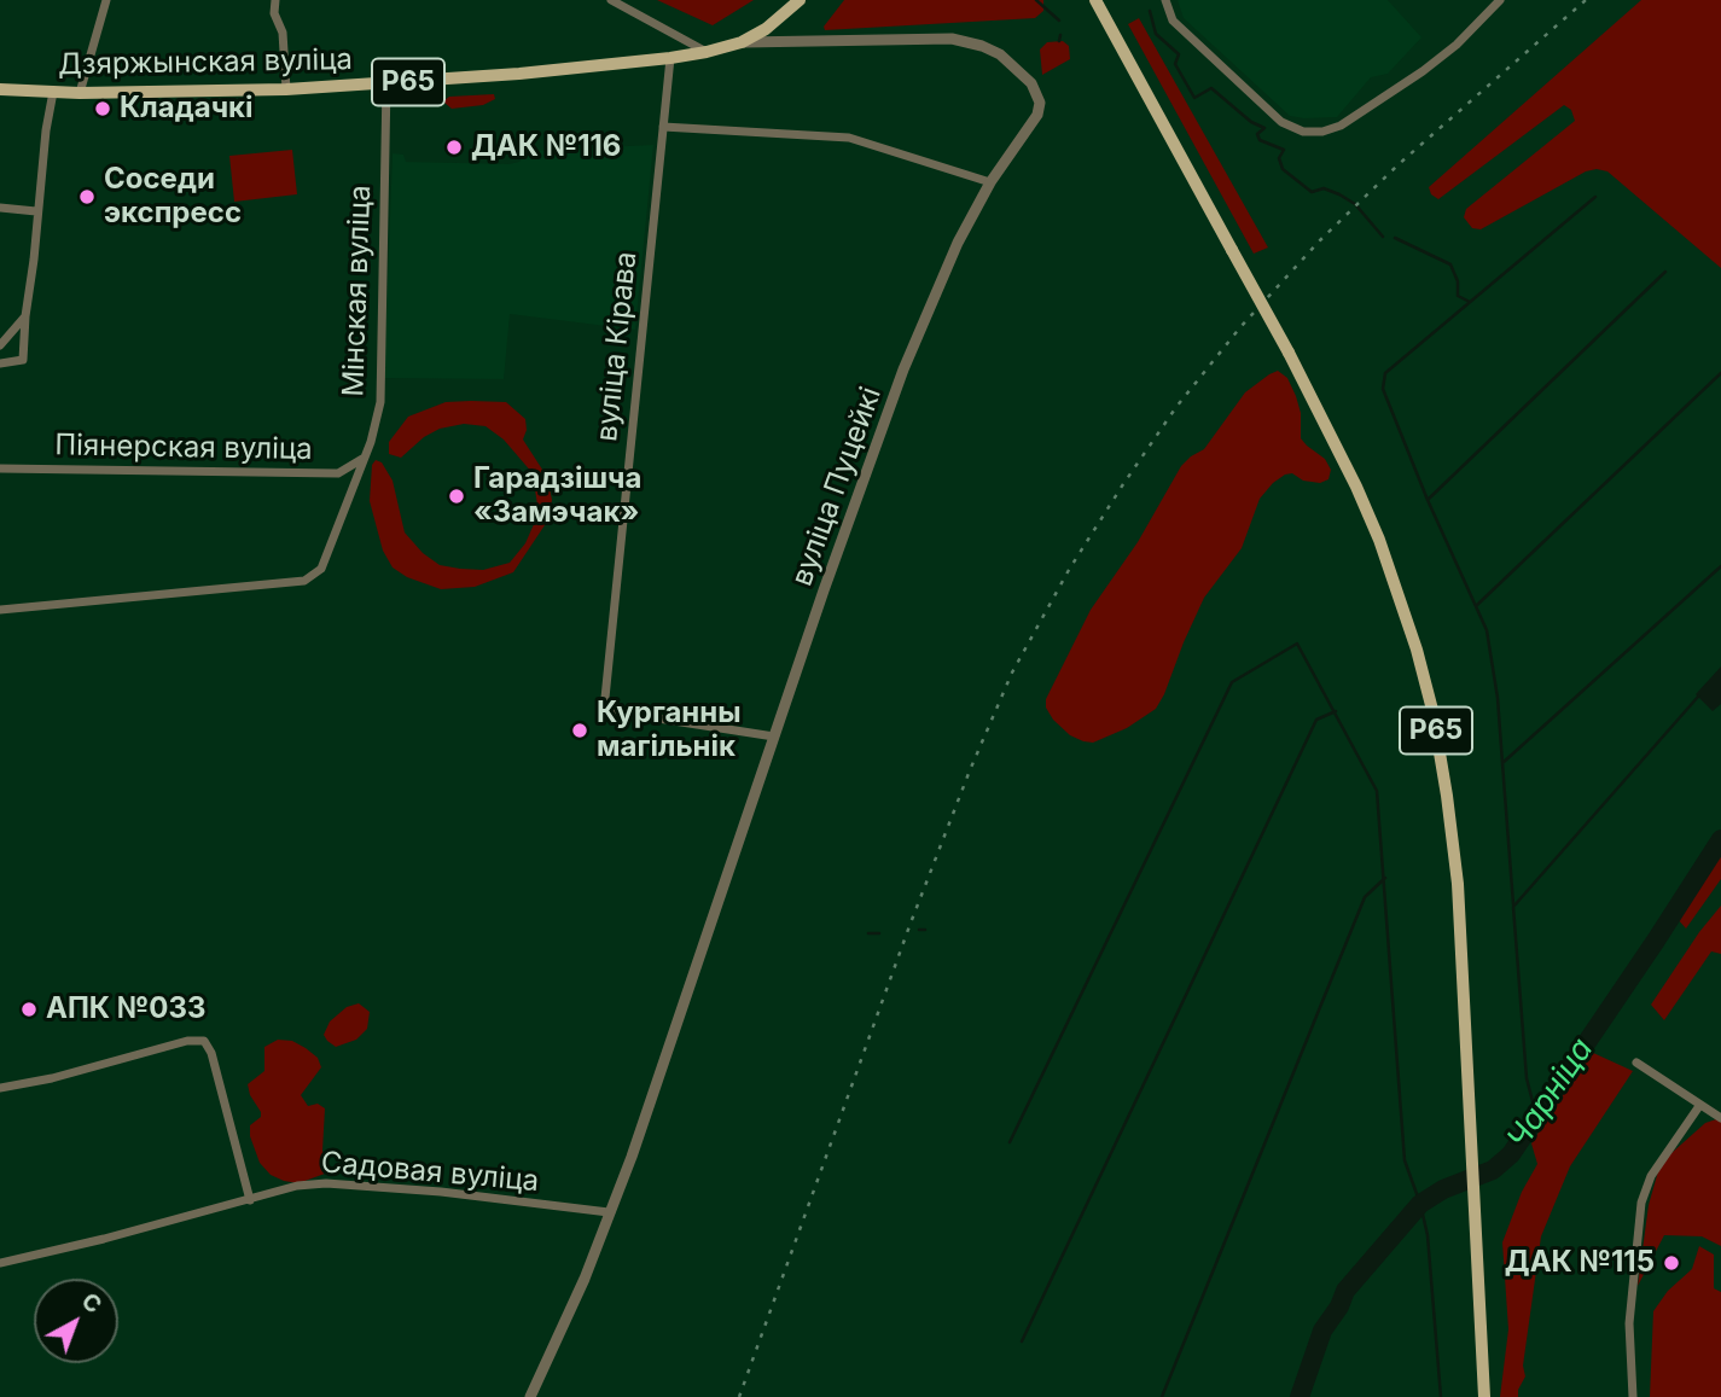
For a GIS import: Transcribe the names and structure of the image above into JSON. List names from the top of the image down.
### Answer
{
  "streets": {
    "main road": ["Дзяржынская вуліца", "Р65"],
    "street": [
      "Мінская вуліца",
      "вуліца Кірава",
      "Піянерская вуліца",
      "вуліца Пуцейкі",
      "Садовая вуліца"
    ]
  },
  "crossings": [
    ["Дзяржынская вуліца", "Мінская вуліца"],
    ["Дзяржынская вуліца", "вуліца Кірава"],
    ["Дзяржынская вуліца", "вуліца Пуцейкі"],
    ["Мінская вуліца", "Піянерская вуліца"],
    ["вуліца Кірава", "вуліца Пуцейкі"],
    ["вуліца Пуцейкі", "Садовая вуліца"]
  ],
  "water": ["Чарніца"],
  "places": [
    "Кладачкі",
    "ДАК №116",
    "Соседи экспресс",
    "Гарадзішча «Замэчак»",
    "Курганны магільнік",
    "АПК №033",
    "ДАК №115"
  ],
  "north": "top right"
}
